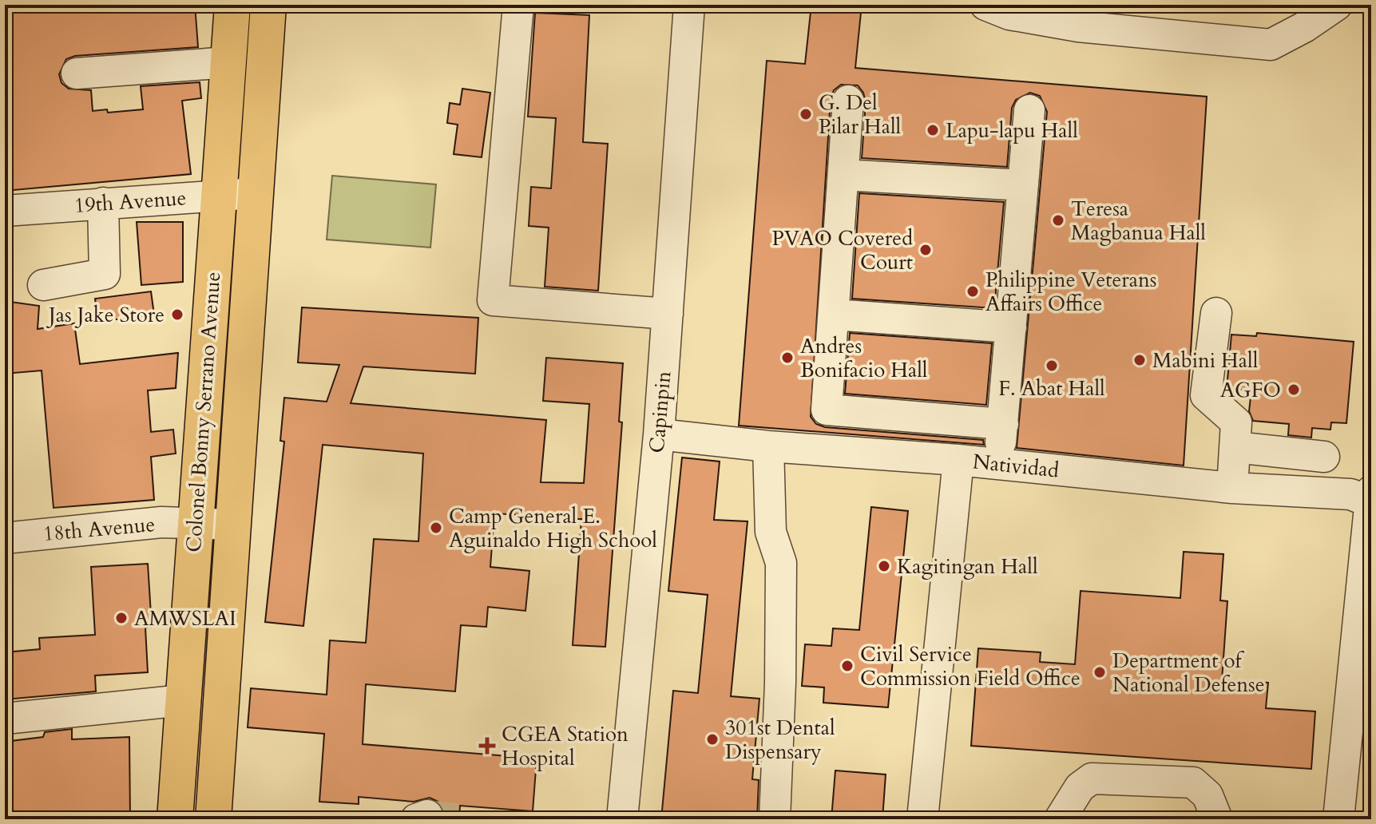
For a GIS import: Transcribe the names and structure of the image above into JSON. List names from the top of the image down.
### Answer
{
  "streets": {
    "main road": ["Colonel Bonny Serrano Avenue"],
    "street": [
      "19th Avenue",
      "Capinpin",
      "Natividad",
      "18th Avenue"
    ]
  },
  "crossings": [
    ["19th Avenue", "Colonel Bonny Serrano Avenue"],
    ["Colonel Bonny Serrano Avenue", "18th Avenue"],
    ["Capinpin", "Natividad"]
  ],
  "places": {
    "other": [
      "G. Del Pilar Hall",
      "Lapu-lapu Hall",
      "Teresa Magbanua Hall",
      "PVAO Covered Court",
      "Philippine Veterans Affairs Office",
      "Jas Jake Store",
      "Andres Bonifacio Hall",
      "Mabini Hall",
      "F. Abat Hall",
      "AGFO",
      "Camp General E. Aguinaldo High School",
      "Kagitingan Hall",
      "AMWSLAI",
      "Civil Service Commission Field Office",
      "Department of National Defense",
      "301st Dental Dispensary"
    ],
    "health": ["CGEA Station Hospital"]
  }
}
